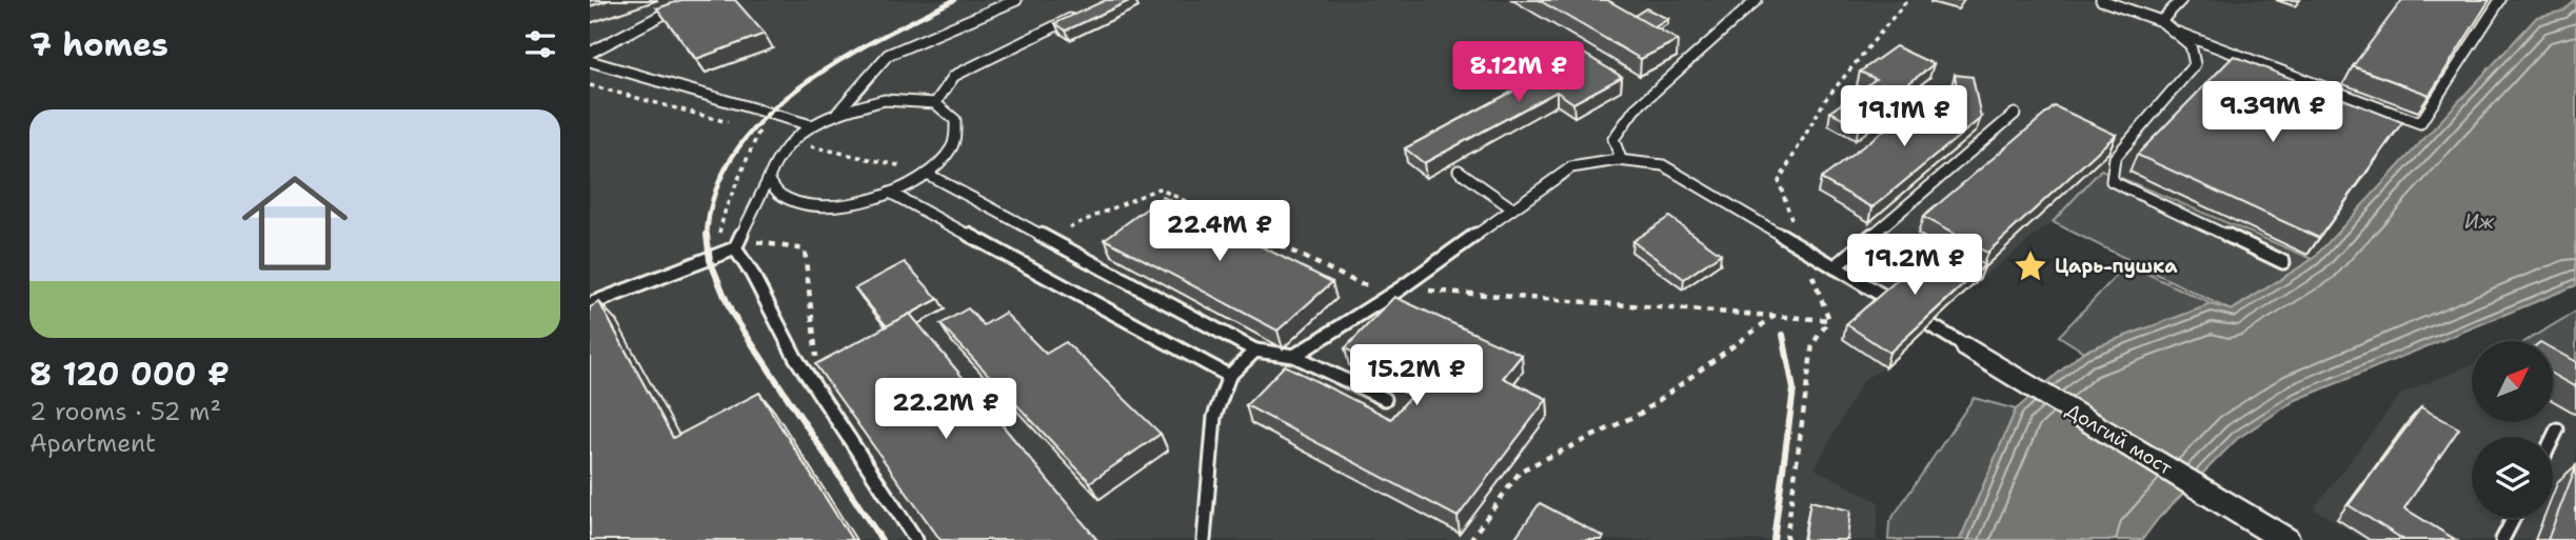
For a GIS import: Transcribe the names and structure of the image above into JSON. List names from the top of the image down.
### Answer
{
  "streets": {
    "street": ["Долгий мост"]
  },
  "water": ["Иж"],
  "places": {
    "place": ["Царь-пушка"]
  },
  "north": "top right",
  "page": {
    "heading": "7 homes",
    "price": [
      "8.12M ₽",
      "9.39M ₽",
      "19.1M ₽",
      "22.4M ₽",
      "19.2M ₽",
      "15.2M ₽",
      "22.2M ₽"
    ],
    "list": [
      {
        "name": "8 120 000 ₽",
        "note": "2 rooms · 52 m² · Apartment"
      }
    ]
  }
}
